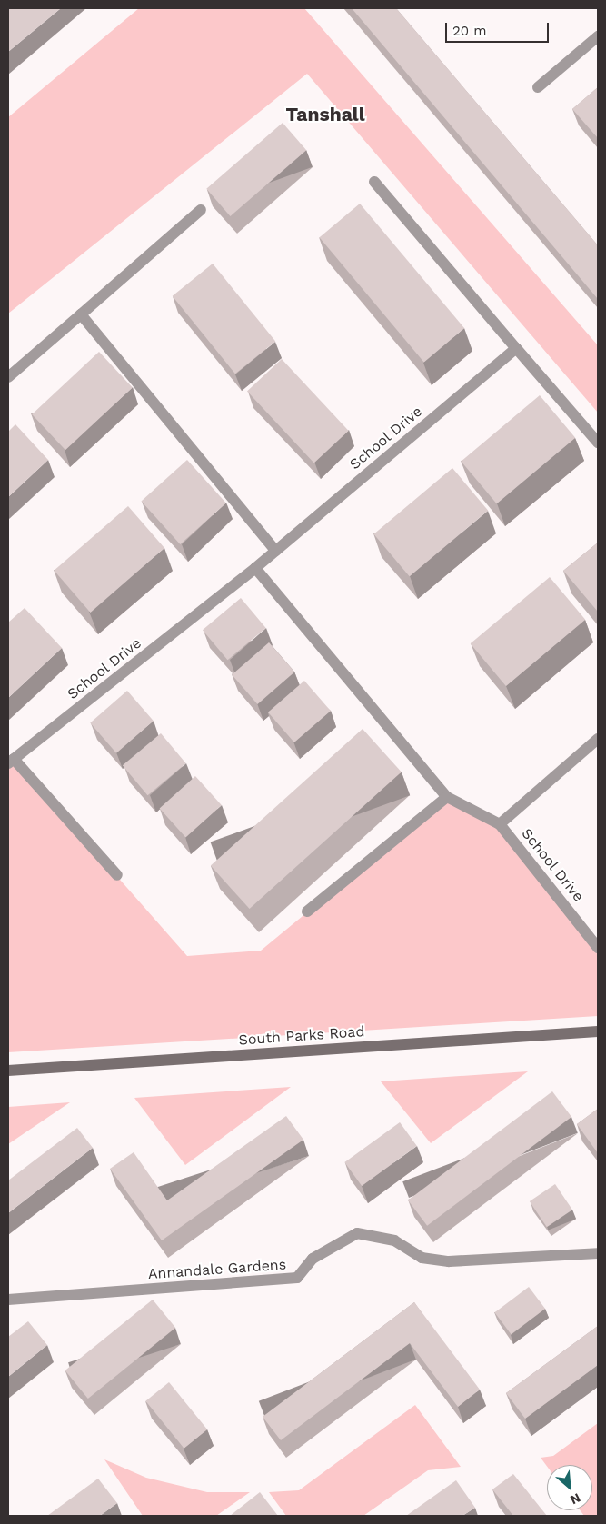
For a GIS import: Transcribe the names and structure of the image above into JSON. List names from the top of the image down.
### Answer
{
  "streets": {
    "street": ["School Drive", "South Parks Road", "Annandale Gardens"]
  },
  "districts": ["Tanshall"],
  "scale_bar": "20 m",
  "north": "bottom right"
}
